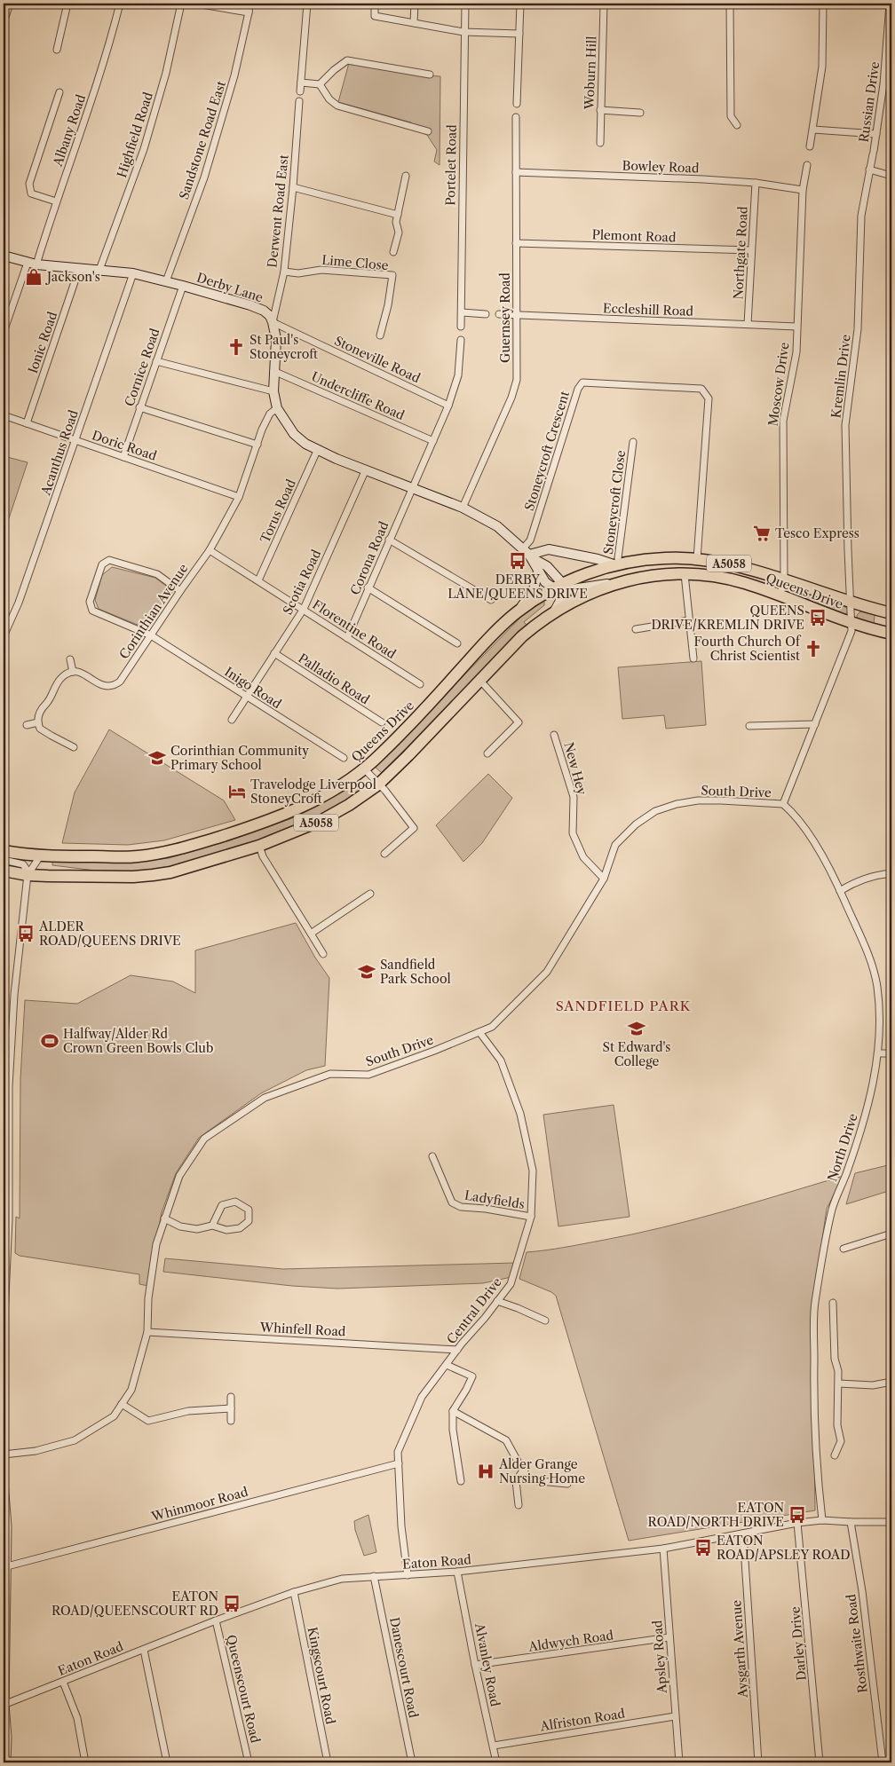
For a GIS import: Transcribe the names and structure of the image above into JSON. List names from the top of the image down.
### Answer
{
  "streets": {
    "highway": ["A5058", "Queens Drive"],
    "street": [
      "Woburn Hill",
      "Russian Drive",
      "Albany Road",
      "Highfield Road",
      "Sandstone Road East",
      "Portelet Road",
      "Bowley Road",
      "Derwent Road East",
      "Plemont Road",
      "Northgate Road",
      "Lime Close",
      "Derby Lane",
      "Eccleshill Road",
      "Guernsey Road",
      "Ionic Road",
      "Stoneville Road",
      "Cornice Road",
      "Kremlin Drive",
      "Moscow Drive",
      "Undercliffe Road",
      "Doric Road",
      "Stoneycroft Crescent",
      "Acanthus Road",
      "Stoneycroft Close",
      "Torus Road",
      "Corona Road",
      "Scotia Road",
      "Corinthian Avenue",
      "Florentine Road",
      "Palladio Road",
      "Inigo Road",
      "New Hey",
      "South Drive",
      "North Drive",
      "Ladyfields",
      "Central Drive",
      "Whinfell Road",
      "Whinmoor Road",
      "Eaton Road",
      "Aldwych Road",
      "Darley Drive",
      "Rosthwaite Road",
      "Aysgarth Avenue",
      "Apsley Road",
      "Alvanley Road",
      "Danescourt Road",
      "Kingscourt Road",
      "Queenscourt Road",
      "Alfriston Road"
    ]
  },
  "crossings": [
    ["Russian Drive", "Kremlin Drive"],
    ["Albany Road", "Derby Lane"],
    ["Highfield Road", "Derby Lane"],
    ["Sandstone Road East", "Derby Lane"],
    ["Bowley Road", "Northgate Road"],
    ["Bowley Road", "Guernsey Road"],
    ["Bowley Road", "Moscow Drive"],
    ["Derwent Road East", "Lime Close"],
    ["Derwent Road East", "Derby Lane"],
    ["Derwent Road East", "Stoneville Road"],
    ["Plemont Road", "Northgate Road"],
    ["Plemont Road", "Guernsey Road"],
    ["Northgate Road", "Eccleshill Road"],
    ["Derby Lane", "Ionic Road"],
    ["Derby Lane", "Stoneville Road"],
    ["Derby Lane", "Cornice Road"],
    ["Derby Lane", "Acanthus Road"],
    ["Eccleshill Road", "Guernsey Road"],
    ["Eccleshill Road", "Moscow Drive"],
    ["Ionic Road", "Doric Road"],
    ["Cornice Road", "Doric Road"],
    ["Kremlin Drive", "Queens Drive"],
    ["Kremlin Drive", "South Drive"],
    ["Kremlin Drive", "North Drive"],
    ["Moscow Drive", "Queens Drive"],
    ["Doric Road", "Acanthus Road"],
    ["Doric Road", "Corinthian Avenue"],
    ["Stoneycroft Crescent", "Queens Drive"],
    ["Stoneycroft Close", "Queens Drive"],
    ["Torus Road", "Florentine Road"],
    ["Corona Road", "Florentine Road"],
    ["A5058", "Queens Drive"],
    ["Scotia Road", "Florentine Road"],
    ["Scotia Road", "Palladio Road"],
    ["Scotia Road", "Inigo Road"],
    ["Corinthian Avenue", "Florentine Road"],
    ["Corinthian Avenue", "Inigo Road"],
    ["New Hey", "South Drive"],
    ["South Drive", "North Drive"],
    ["South Drive", "Central Drive"],
    ["South Drive", "Whinfell Road"],
    ["North Drive", "Eaton Road"],
    ["Ladyfields", "Central Drive"],
    ["Central Drive", "Whinfell Road"],
    ["Central Drive", "Whinmoor Road"],
    ["Central Drive", "Eaton Road"],
    ["Eaton Road", "Darley Drive"],
    ["Eaton Road", "Rosthwaite Road"],
    ["Eaton Road", "Aysgarth Avenue"],
    ["Eaton Road", "Apsley Road"],
    ["Eaton Road", "Alvanley Road"],
    ["Eaton Road", "Danescourt Road"],
    ["Eaton Road", "Kingscourt Road"],
    ["Eaton Road", "Queenscourt Road"],
    ["Aldwych Road", "Apsley Road"],
    ["Aldwych Road", "Alvanley Road"],
    ["Apsley Road", "Alfriston Road"],
    ["Alvanley Road", "Alfriston Road"]
  ],
  "districts": ["SANDFIELD PARK"],
  "places": {
    "shop": ["Jackson's"],
    "church": ["St Paul's Stoneycroft", "Fourth Church Of Christ Scientist"],
    "supermarket": ["Tesco Express"],
    "bus stop": [
      "DERBY LANE/QUEENS DRIVE",
      "QUEENS DRIVE/KREMLIN DRIVE",
      "ALDER ROAD/QUEENS DRIVE",
      "EATON ROAD/NORTH DRIVE",
      "EATON ROAD/APSLEY ROAD",
      "EATON ROAD/QUEENSCOURT RD"
    ],
    "school or university": ["Corinthian Community Primary School", "Sandfield Park School", "St Edward's College"],
    "hotel": ["Travelodge Liverpool StoneyCroft"],
    "sports": ["Halfway/Alder Rd Crown Green Bowls Club"],
    "hospital": ["Alder Grange Nursing Home"]
  }
}
